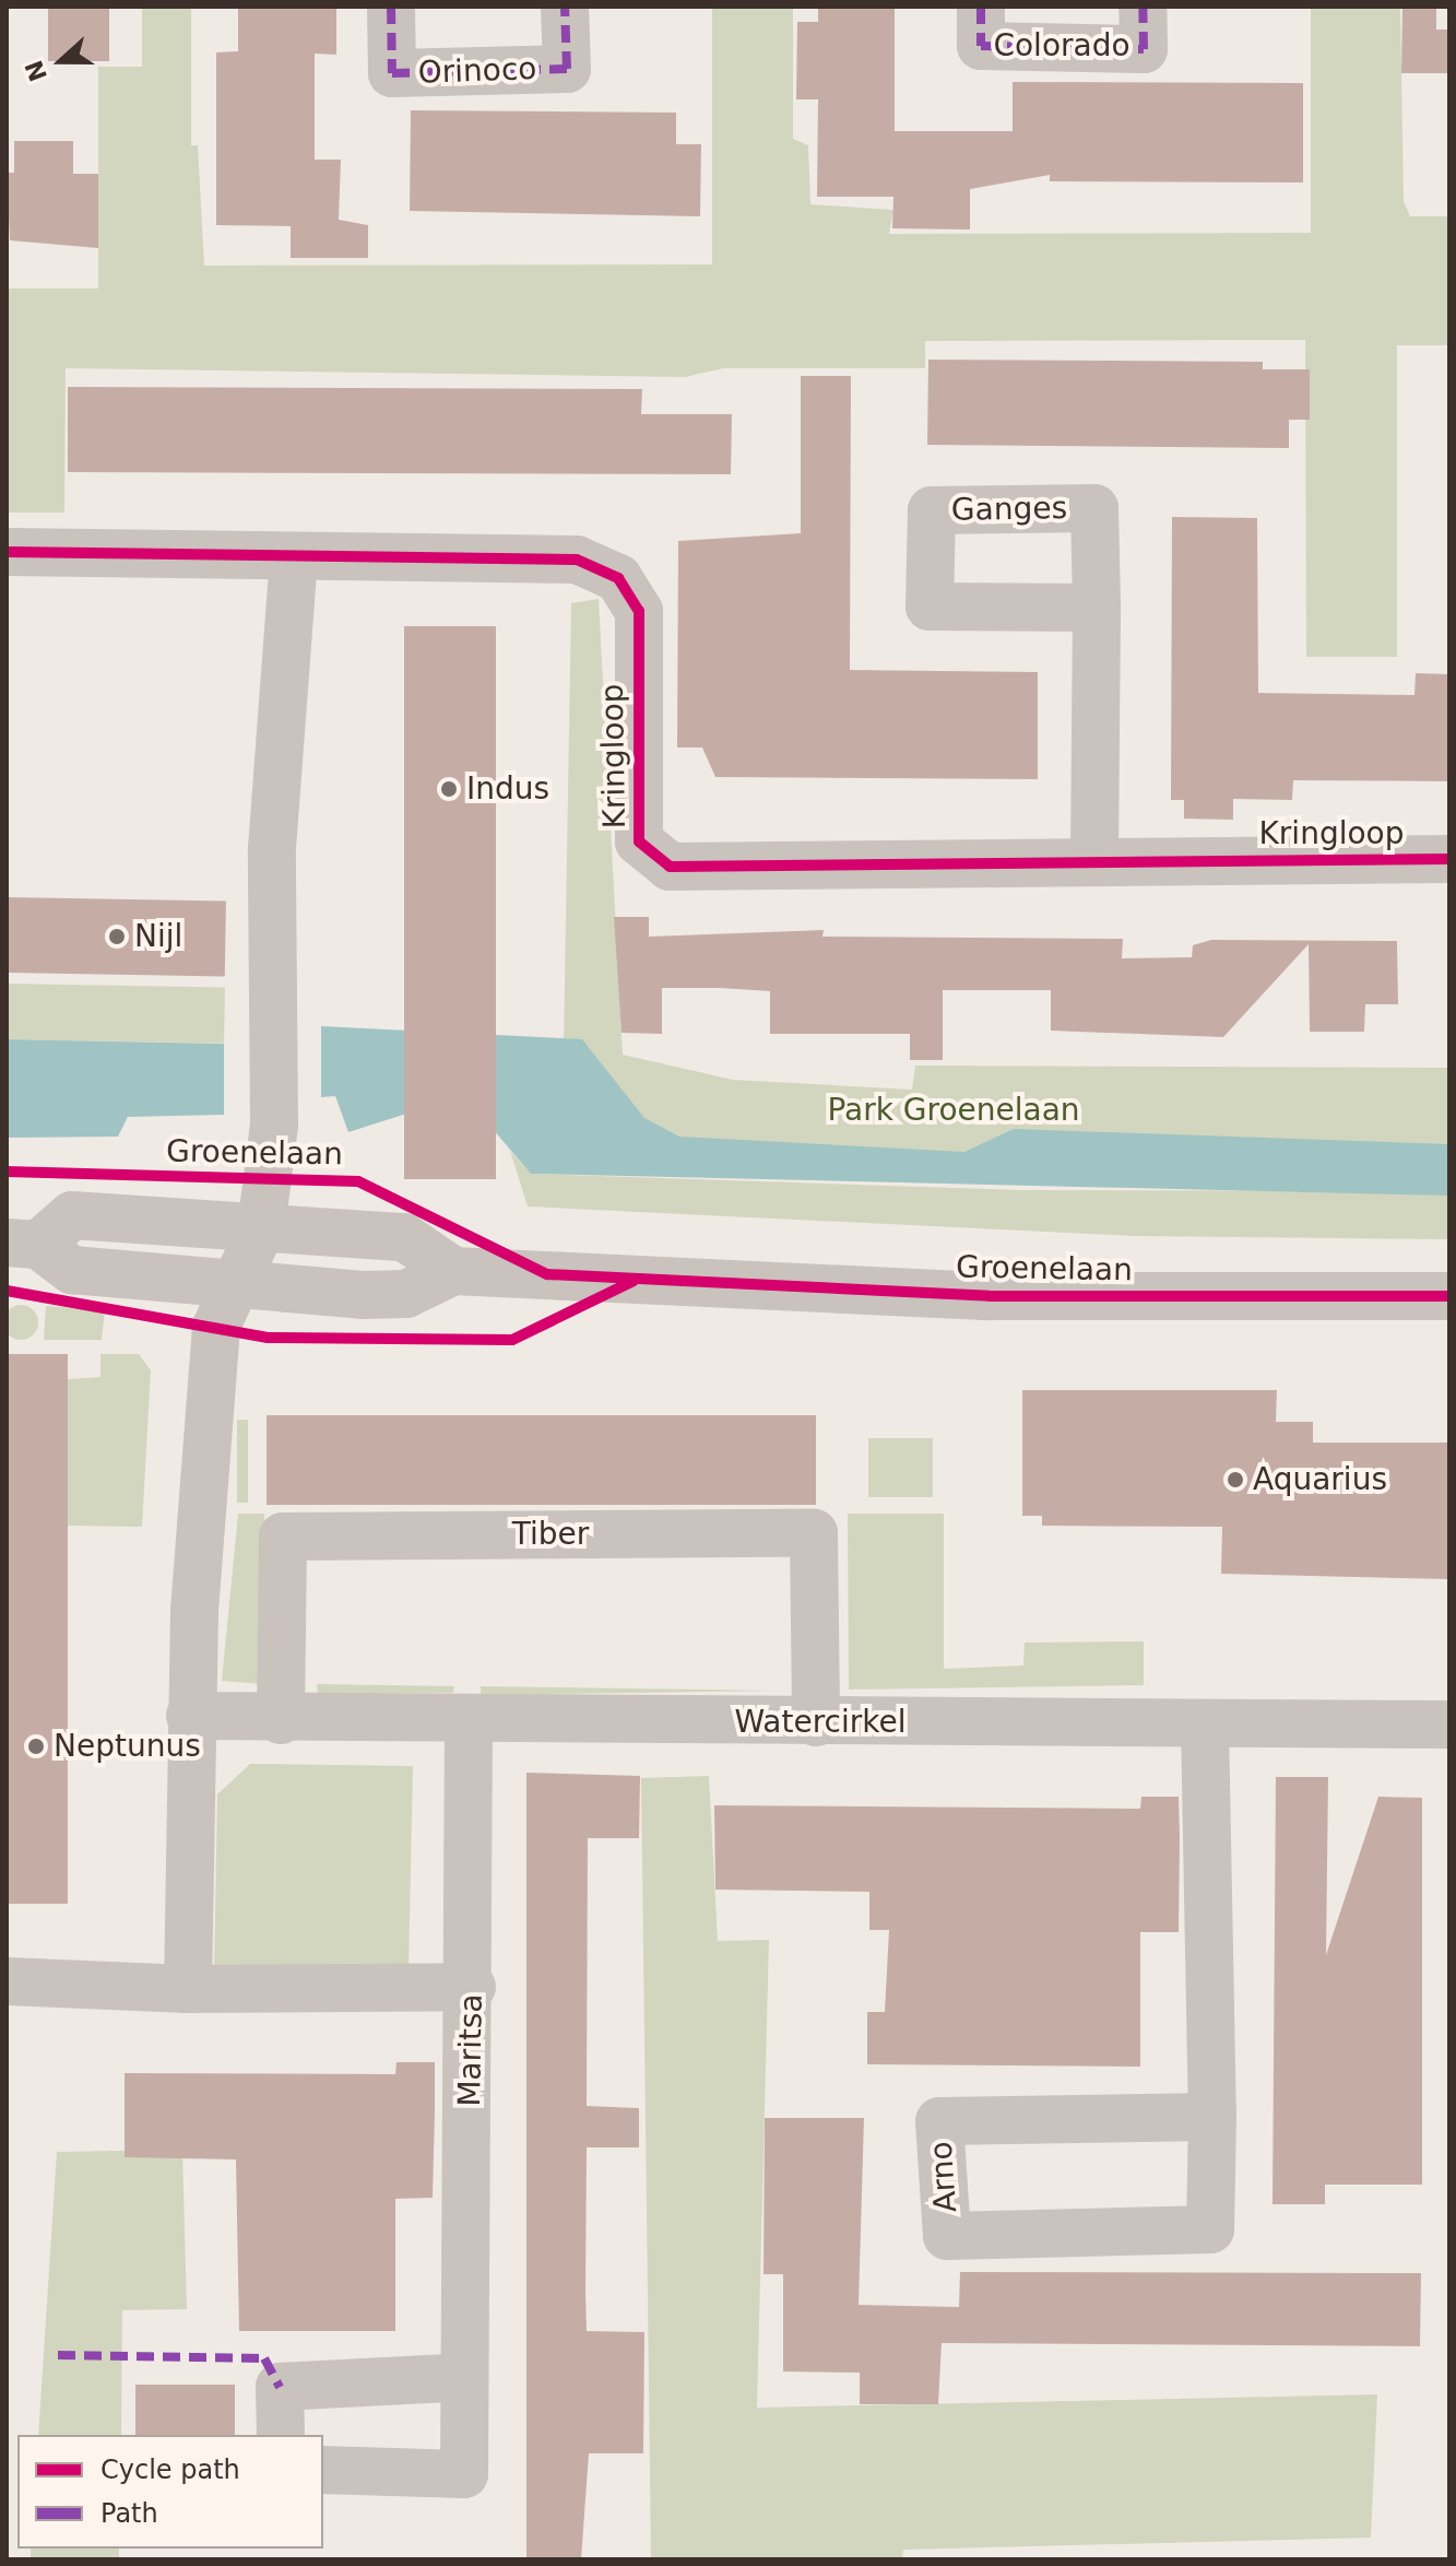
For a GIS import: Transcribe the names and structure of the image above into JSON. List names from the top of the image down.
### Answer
{
  "streets": {
    "street": [
      "Colorado",
      "Orinoco",
      "Kringloop",
      "Groenelaan",
      "Tiber",
      "Watercirkel",
      "Maritsa",
      "Arno"
    ]
  },
  "crossings": [
    ["Tiber", "Watercirkel"],
    ["Watercirkel", "Maritsa"],
    ["Watercirkel", "Arno"]
  ],
  "parks": ["Park Groenelaan"],
  "places": [
    "Indus",
    "Nijl",
    "Aquarius",
    "Neptunus"
  ],
  "legend": ["Cycle path", "Path"],
  "north": "left"
}
